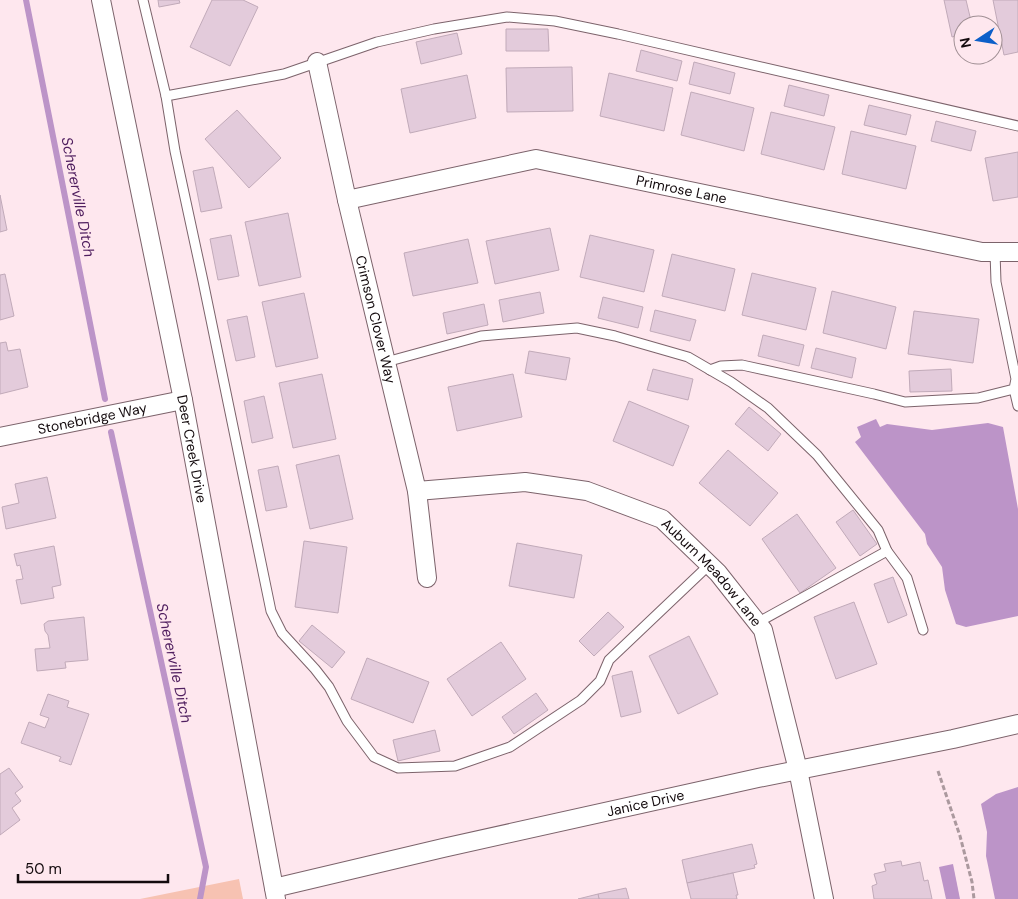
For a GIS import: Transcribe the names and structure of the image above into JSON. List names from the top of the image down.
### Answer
{
  "streets": {
    "street": [
      "Primrose Lane",
      "Crimson Clover Way",
      "Stonebridge Way",
      "Deer Creek Drive",
      "Auburn Meadow Lane",
      "Janice Drive"
    ]
  },
  "crossings": [
    ["Primrose Lane", "Crimson Clover Way"],
    ["Crimson Clover Way", "Auburn Meadow Lane"],
    ["Stonebridge Way", "Deer Creek Drive"],
    ["Deer Creek Drive", "Janice Drive"],
    ["Auburn Meadow Lane", "Janice Drive"]
  ],
  "water": ["Schererville Ditch"],
  "scale_bar": "50 m",
  "north": "left"
}
